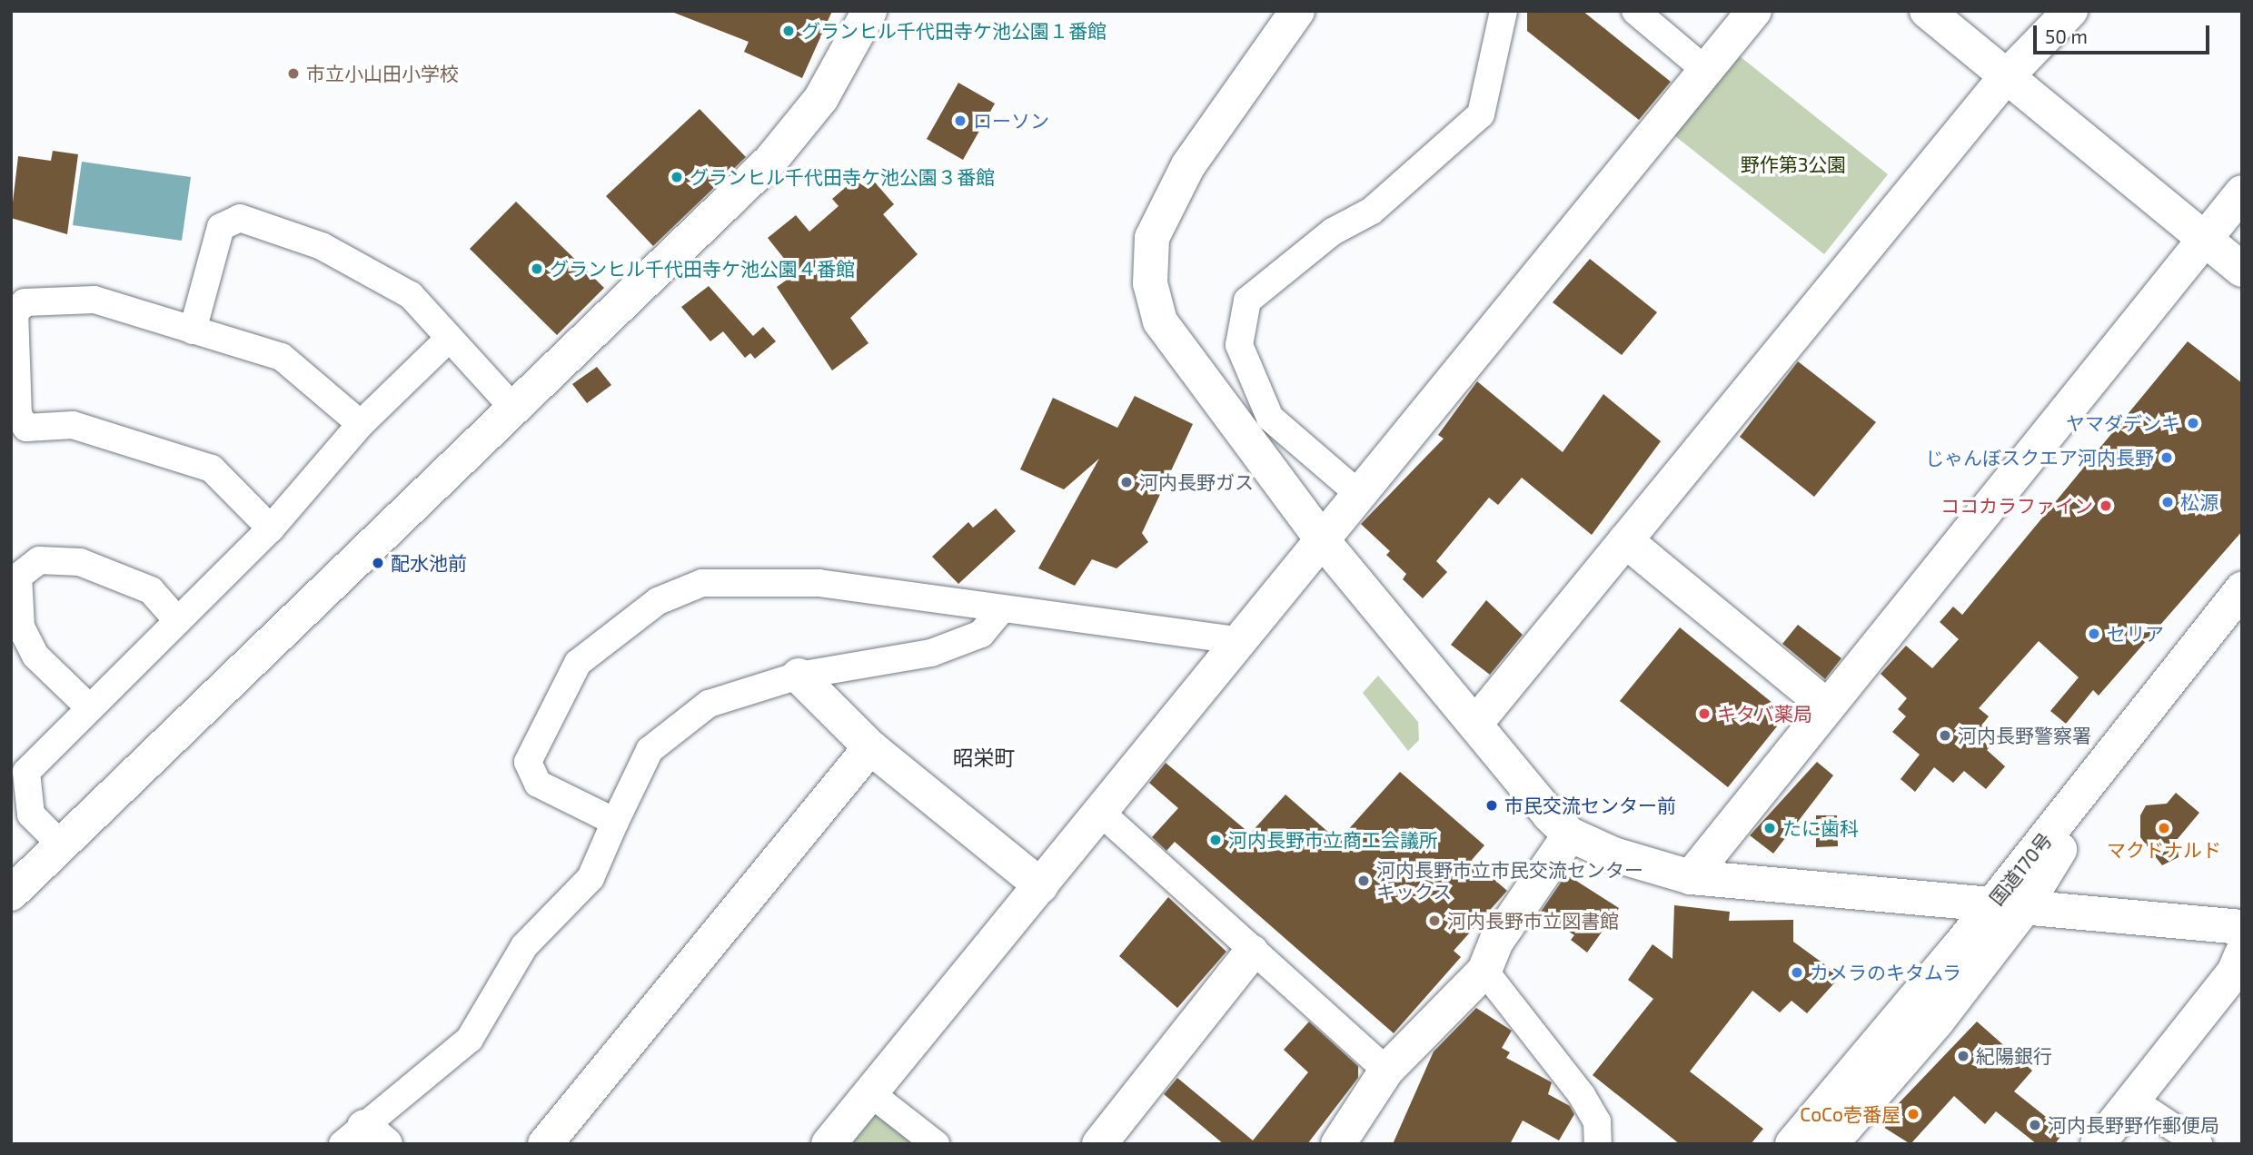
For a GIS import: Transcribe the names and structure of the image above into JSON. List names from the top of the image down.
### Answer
{
  "streets": {
    "main road": ["国道170号"]
  },
  "districts": ["昭栄町"],
  "parks": ["野作第3公園"],
  "places": [
    "グランヒル千代田寺ケ池公園１番館",
    "市立小山田小学校",
    "ローソン",
    "グランヒル千代田寺ケ池公園３番館",
    "グランヒル千代田寺ケ池公園４番館",
    "ヤマダデンキ",
    "じゃんぼスクエア河内長野",
    "河内長野ガス",
    "松源",
    "ココカラファイン",
    "配水池前",
    "セリア",
    "キタバ薬局",
    "河内長野警察署",
    "市民交流センター前",
    "たに歯科",
    "マクドナルド",
    "河内長野市立商工会議所",
    "河内長野市立市民交流センター キックス",
    "河内長野市立図書館",
    "カメラのキタムラ",
    "紀陽銀行",
    "CoCo壱番屋",
    "河内長野野作郵便局"
  ],
  "scale_bar": "50 m"
}
